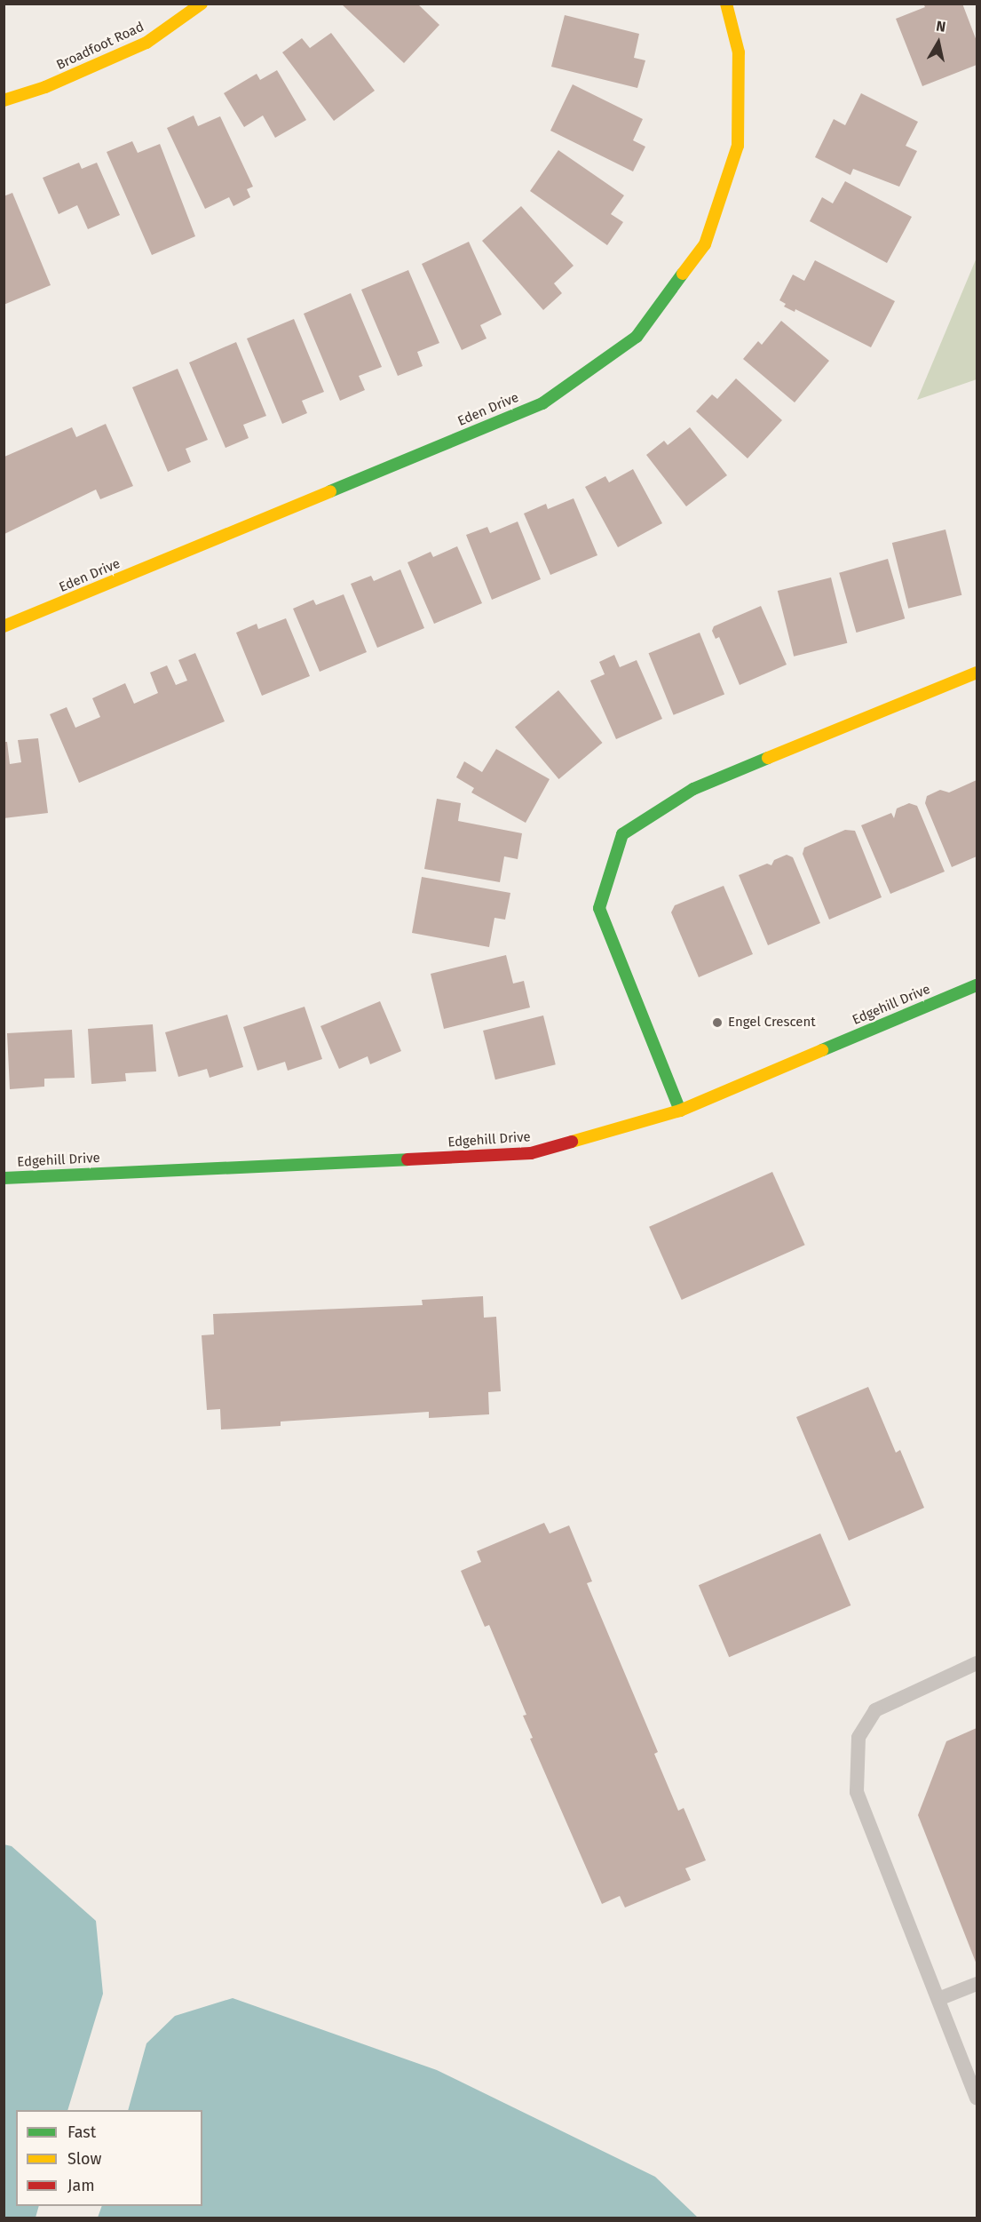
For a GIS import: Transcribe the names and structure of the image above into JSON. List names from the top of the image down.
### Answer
{
  "streets": {
    "street": ["Broadfoot Road", "Eden Drive", "Edgehill Drive"]
  },
  "places": ["Engel Crescent"],
  "legend": ["Fast", "Slow", "Jam"],
  "north": "top"
}
